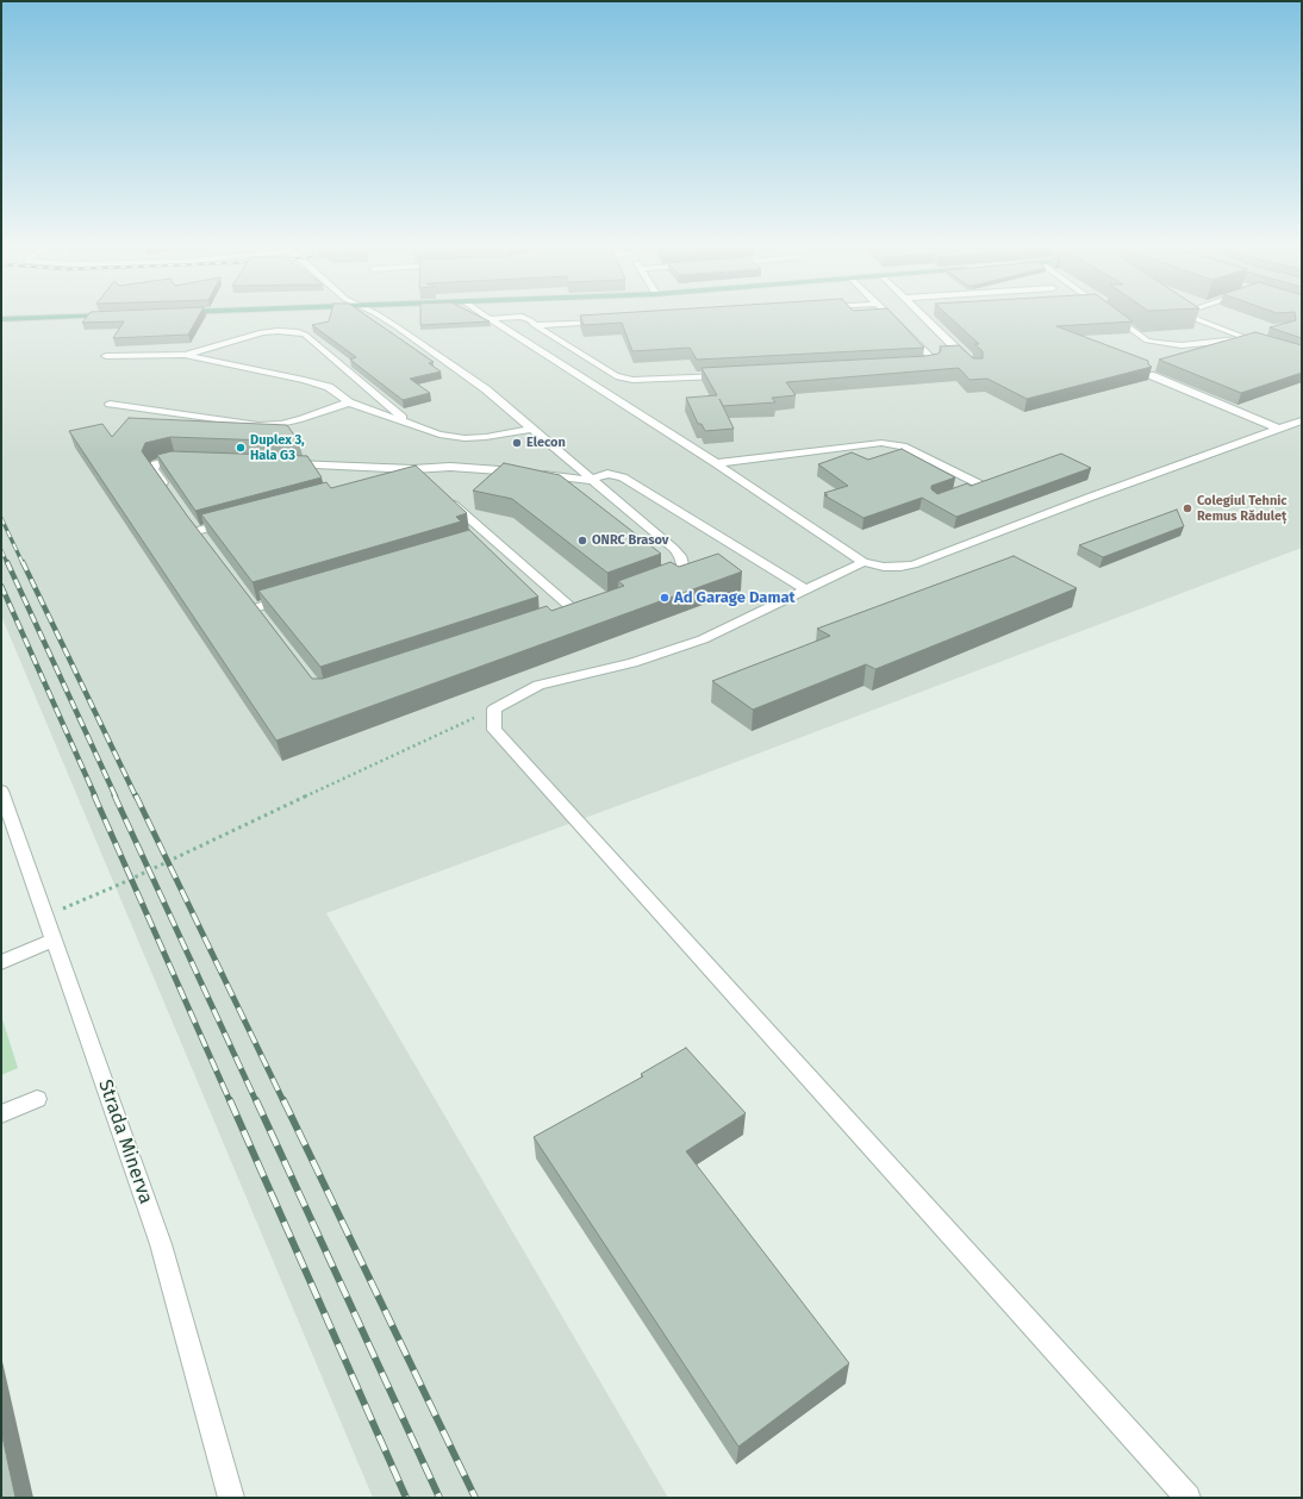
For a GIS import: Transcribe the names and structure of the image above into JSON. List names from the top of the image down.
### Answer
{
  "streets": {
    "street": ["Strada Minerva"]
  },
  "places": [
    "Elecon",
    "Duplex 3, Hala G3",
    "Colegiul Tehnic Remus Răduleț",
    "ONRC Brasov",
    "Ad Garage Damat"
  ]
}
